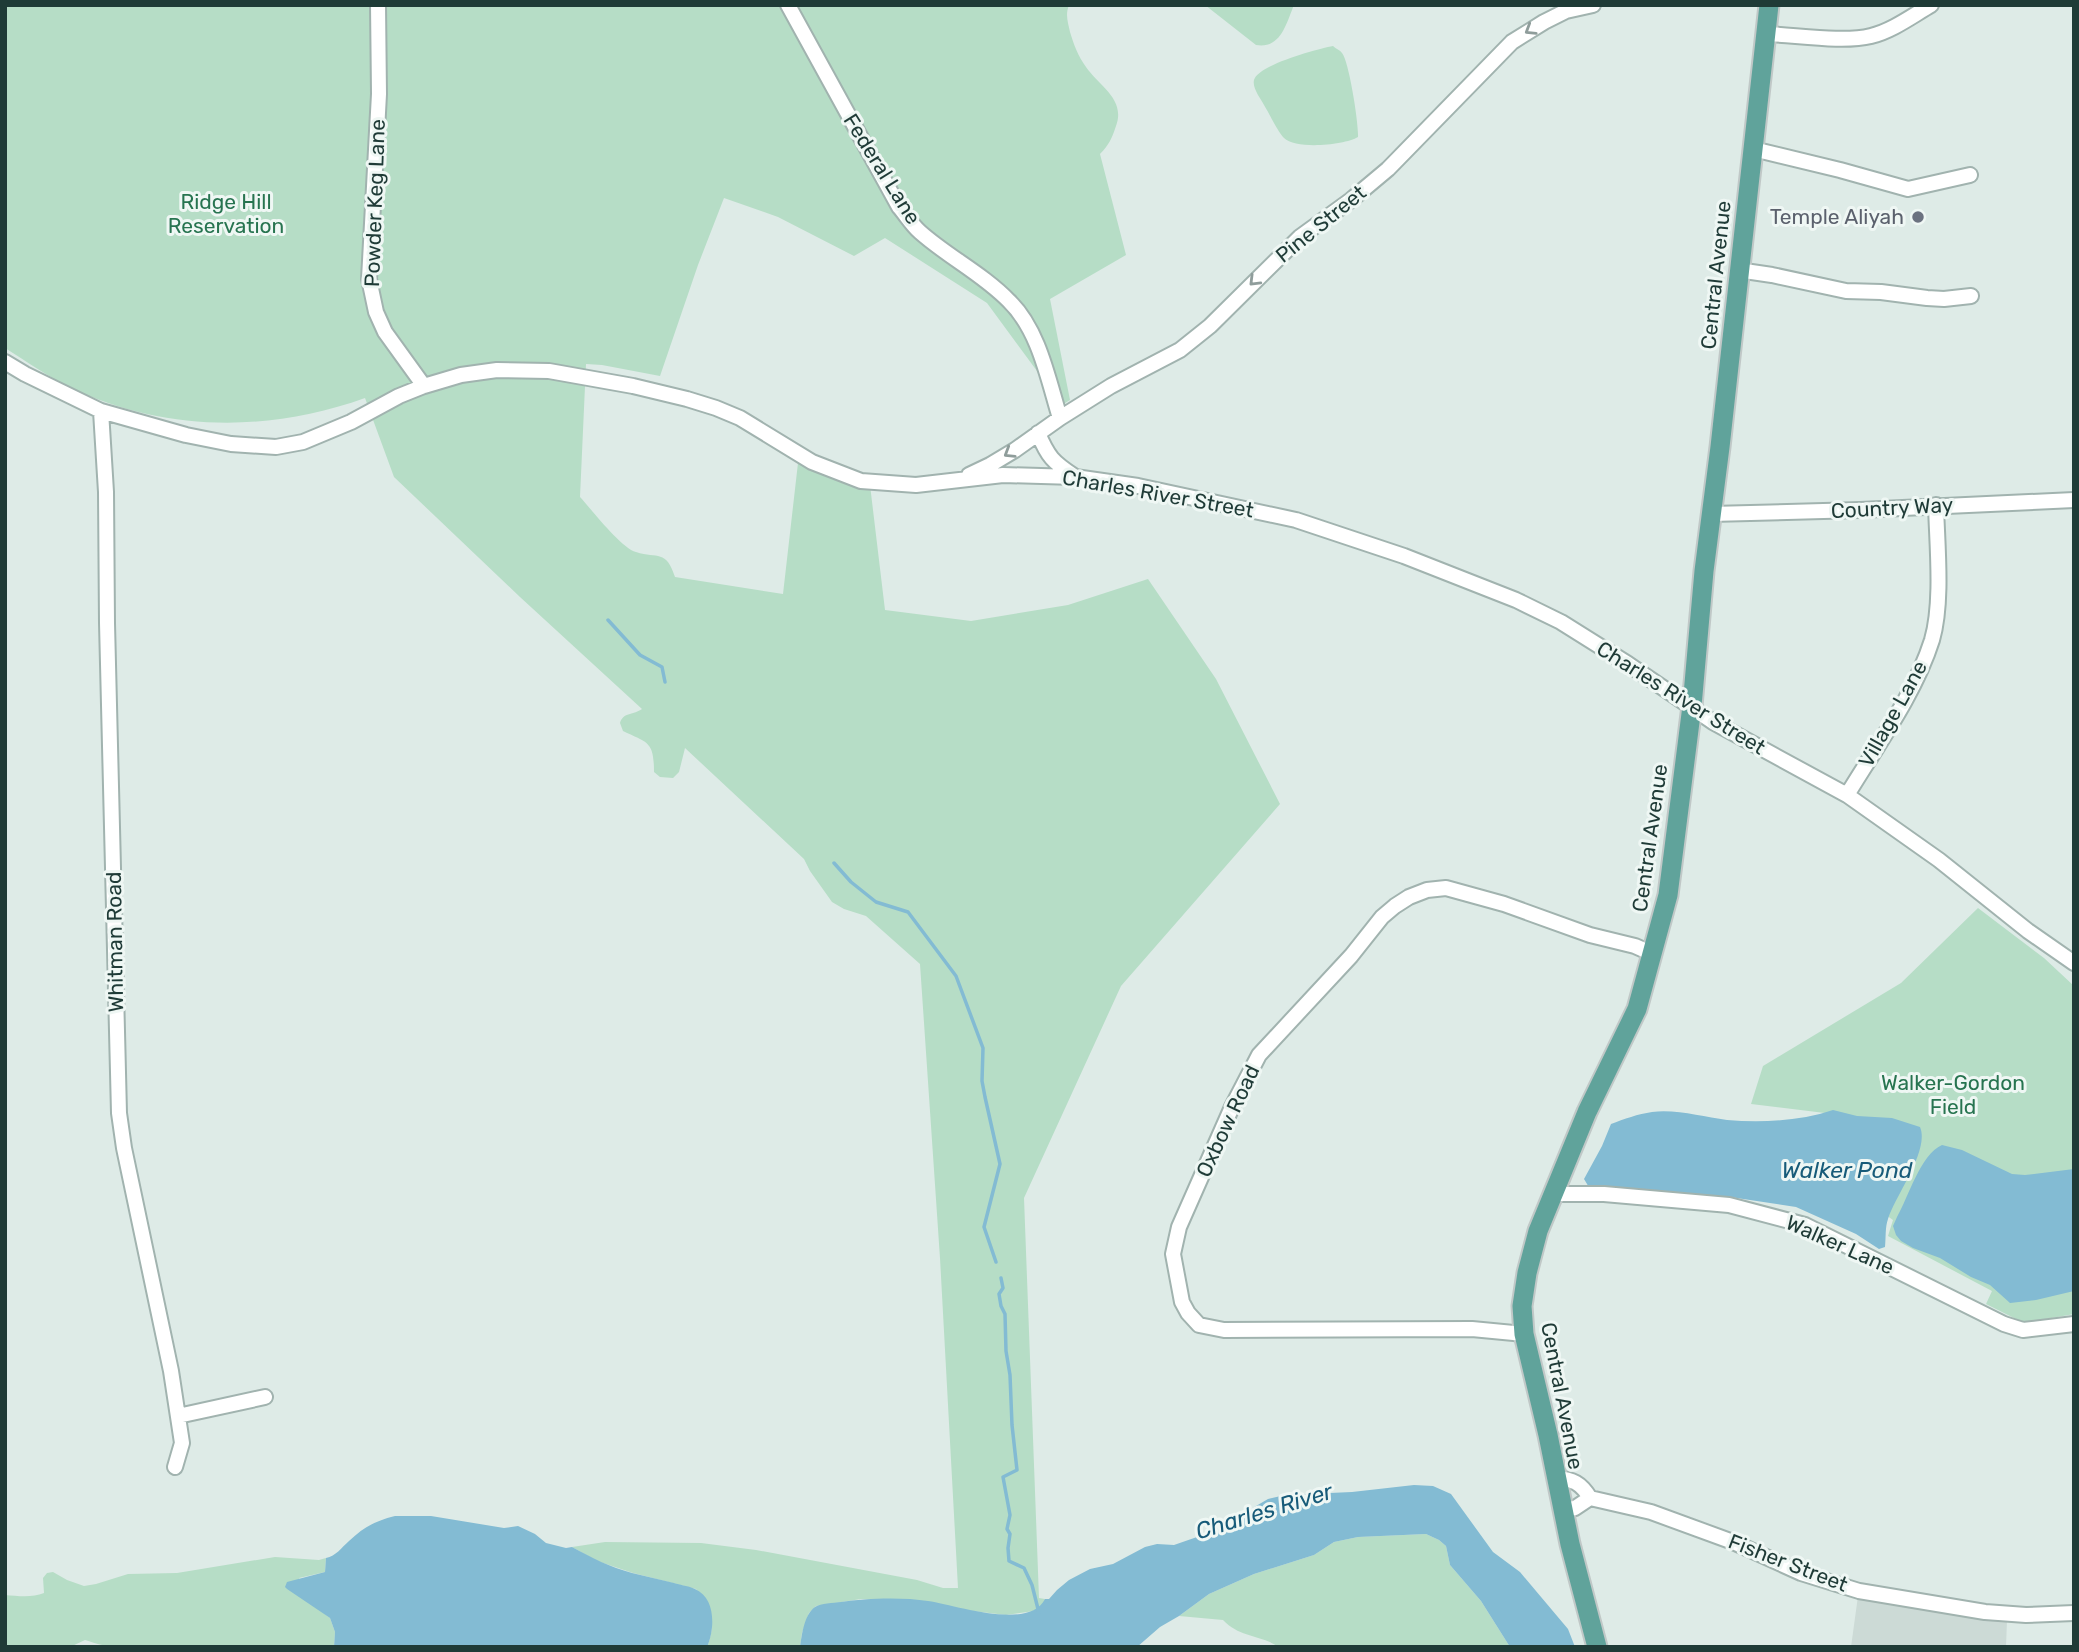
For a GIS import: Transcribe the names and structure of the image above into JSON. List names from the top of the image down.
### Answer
{
  "streets": {
    "main road": ["Central Avenue"],
    "street": [
      "Federal Lane",
      "Powder Keg Lane",
      "Pine Street",
      "Charles River Street",
      "Country Way",
      "Village Lane",
      "Whitman Road",
      "Oxbow Road",
      "Walker Lane",
      "Fisher Street"
    ]
  },
  "crossings": [
    ["Federal Lane", "Pine Street"],
    ["Powder Keg Lane", "Charles River Street"],
    ["Pine Street", "Charles River Street"],
    ["Central Avenue", "Charles River Street"],
    ["Central Avenue", "Country Way"],
    ["Central Avenue", "Oxbow Road"],
    ["Central Avenue", "Walker Lane"],
    ["Central Avenue", "Fisher Street"],
    ["Charles River Street", "Village Lane"],
    ["Charles River Street", "Whitman Road"],
    ["Country Way", "Village Lane"]
  ],
  "one_way": ["Pine Street"],
  "water": ["Walker Pond", "Charles River"],
  "parks": ["Ridge Hill Reservation", "Walker-Gordon Field"],
  "places": ["Temple Aliyah"]
}
